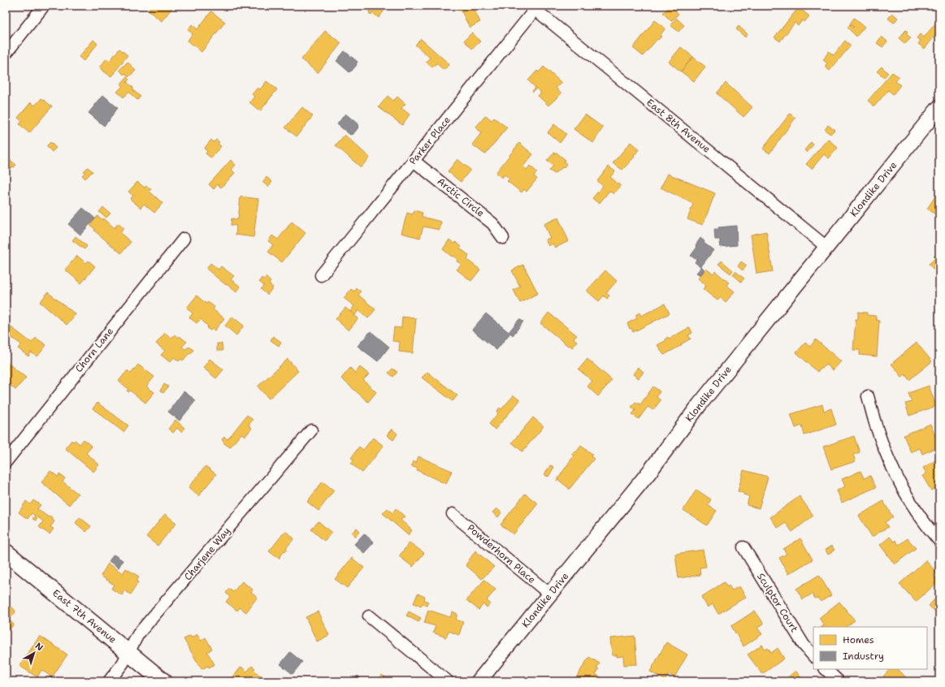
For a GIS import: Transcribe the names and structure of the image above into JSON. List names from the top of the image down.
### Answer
{
  "streets": {
    "main road": ["East 7th Avenue"],
    "street": [
      "East 8th Avenue",
      "Parker Place",
      "Klondike Drive",
      "Arctic Circle",
      "Chorn Lane",
      "Charjene Way",
      "Powderhorn Place",
      "Sculptor Court"
    ]
  },
  "crossings": [
    ["East 8th Avenue", "Parker Place"],
    ["East 8th Avenue", "Klondike Drive"],
    ["Parker Place", "Arctic Circle"],
    ["Klondike Drive", "Powderhorn Place"],
    ["Charjene Way", "East 7th Avenue"]
  ],
  "legend": ["Homes", "Industry"],
  "north": "top right"
}
